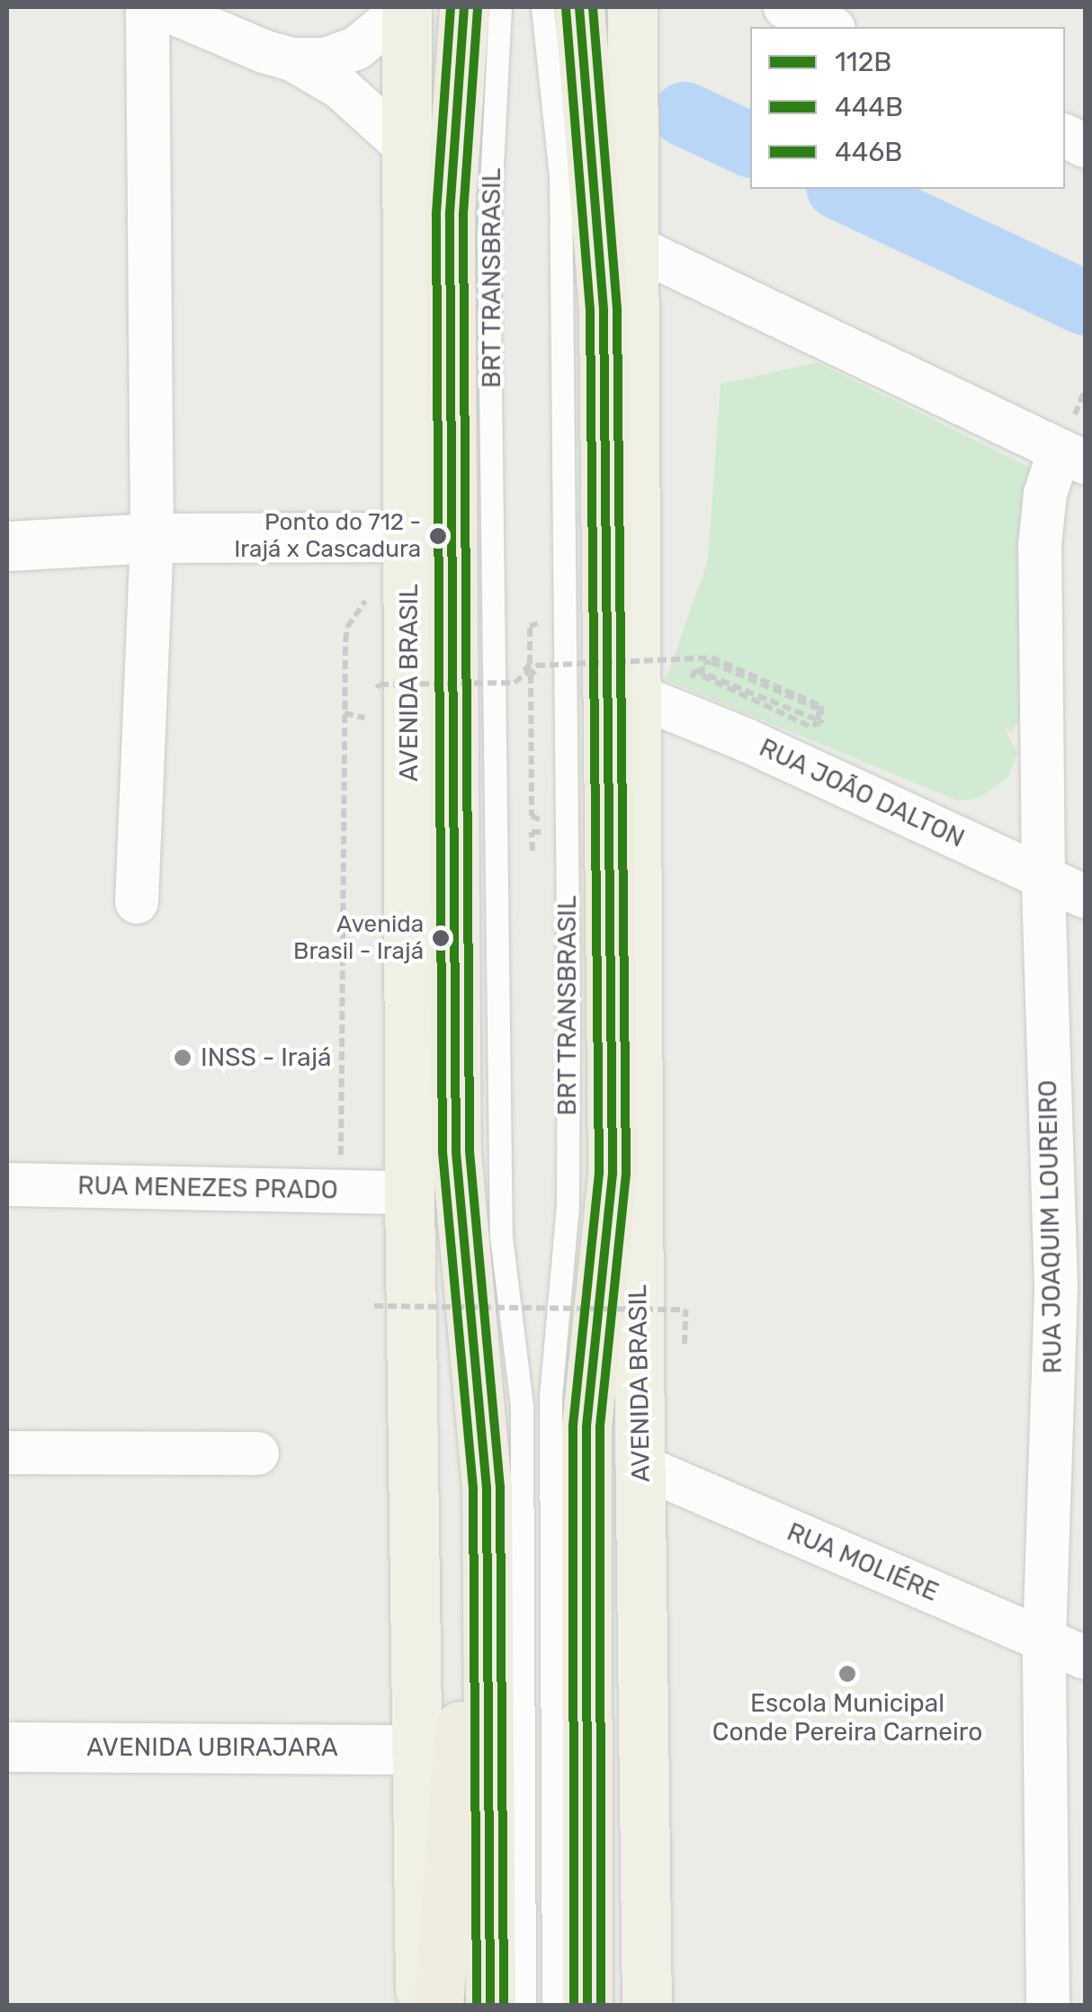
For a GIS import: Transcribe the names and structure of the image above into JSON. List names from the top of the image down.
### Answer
{
  "streets": {
    "highway": ["AVENIDA BRASIL"],
    "street": [
      "RUA JOÃO DALTON",
      "RUA MENEZES PRADO",
      "RUA JOAQUIM LOUREIRO",
      "RUA MOLIÉRE",
      "AVENIDA UBIRAJARA"
    ],
    "lane": ["BRT TRANSBRASIL"]
  },
  "crossings": [
    ["AVENIDA BRASIL", "RUA JOÃO DALTON"],
    ["AVENIDA BRASIL", "RUA MENEZES PRADO"],
    ["AVENIDA BRASIL", "RUA MOLIÉRE"],
    ["AVENIDA BRASIL", "AVENIDA UBIRAJARA"],
    ["RUA JOÃO DALTON", "RUA JOAQUIM LOUREIRO"],
    ["RUA JOAQUIM LOUREIRO", "RUA MOLIÉRE"]
  ],
  "places": [
    "Ponto do 712 - Irajá x Cascadura",
    "Avenida Brasil - Irajá",
    "INSS - Irajá",
    "Escola Municipal Conde Pereira Carneiro"
  ],
  "lines": ["transit line 112B", "transit line 444B", "transit line 446B"],
  "legend": ["112B", "444B", "446B"]
}
